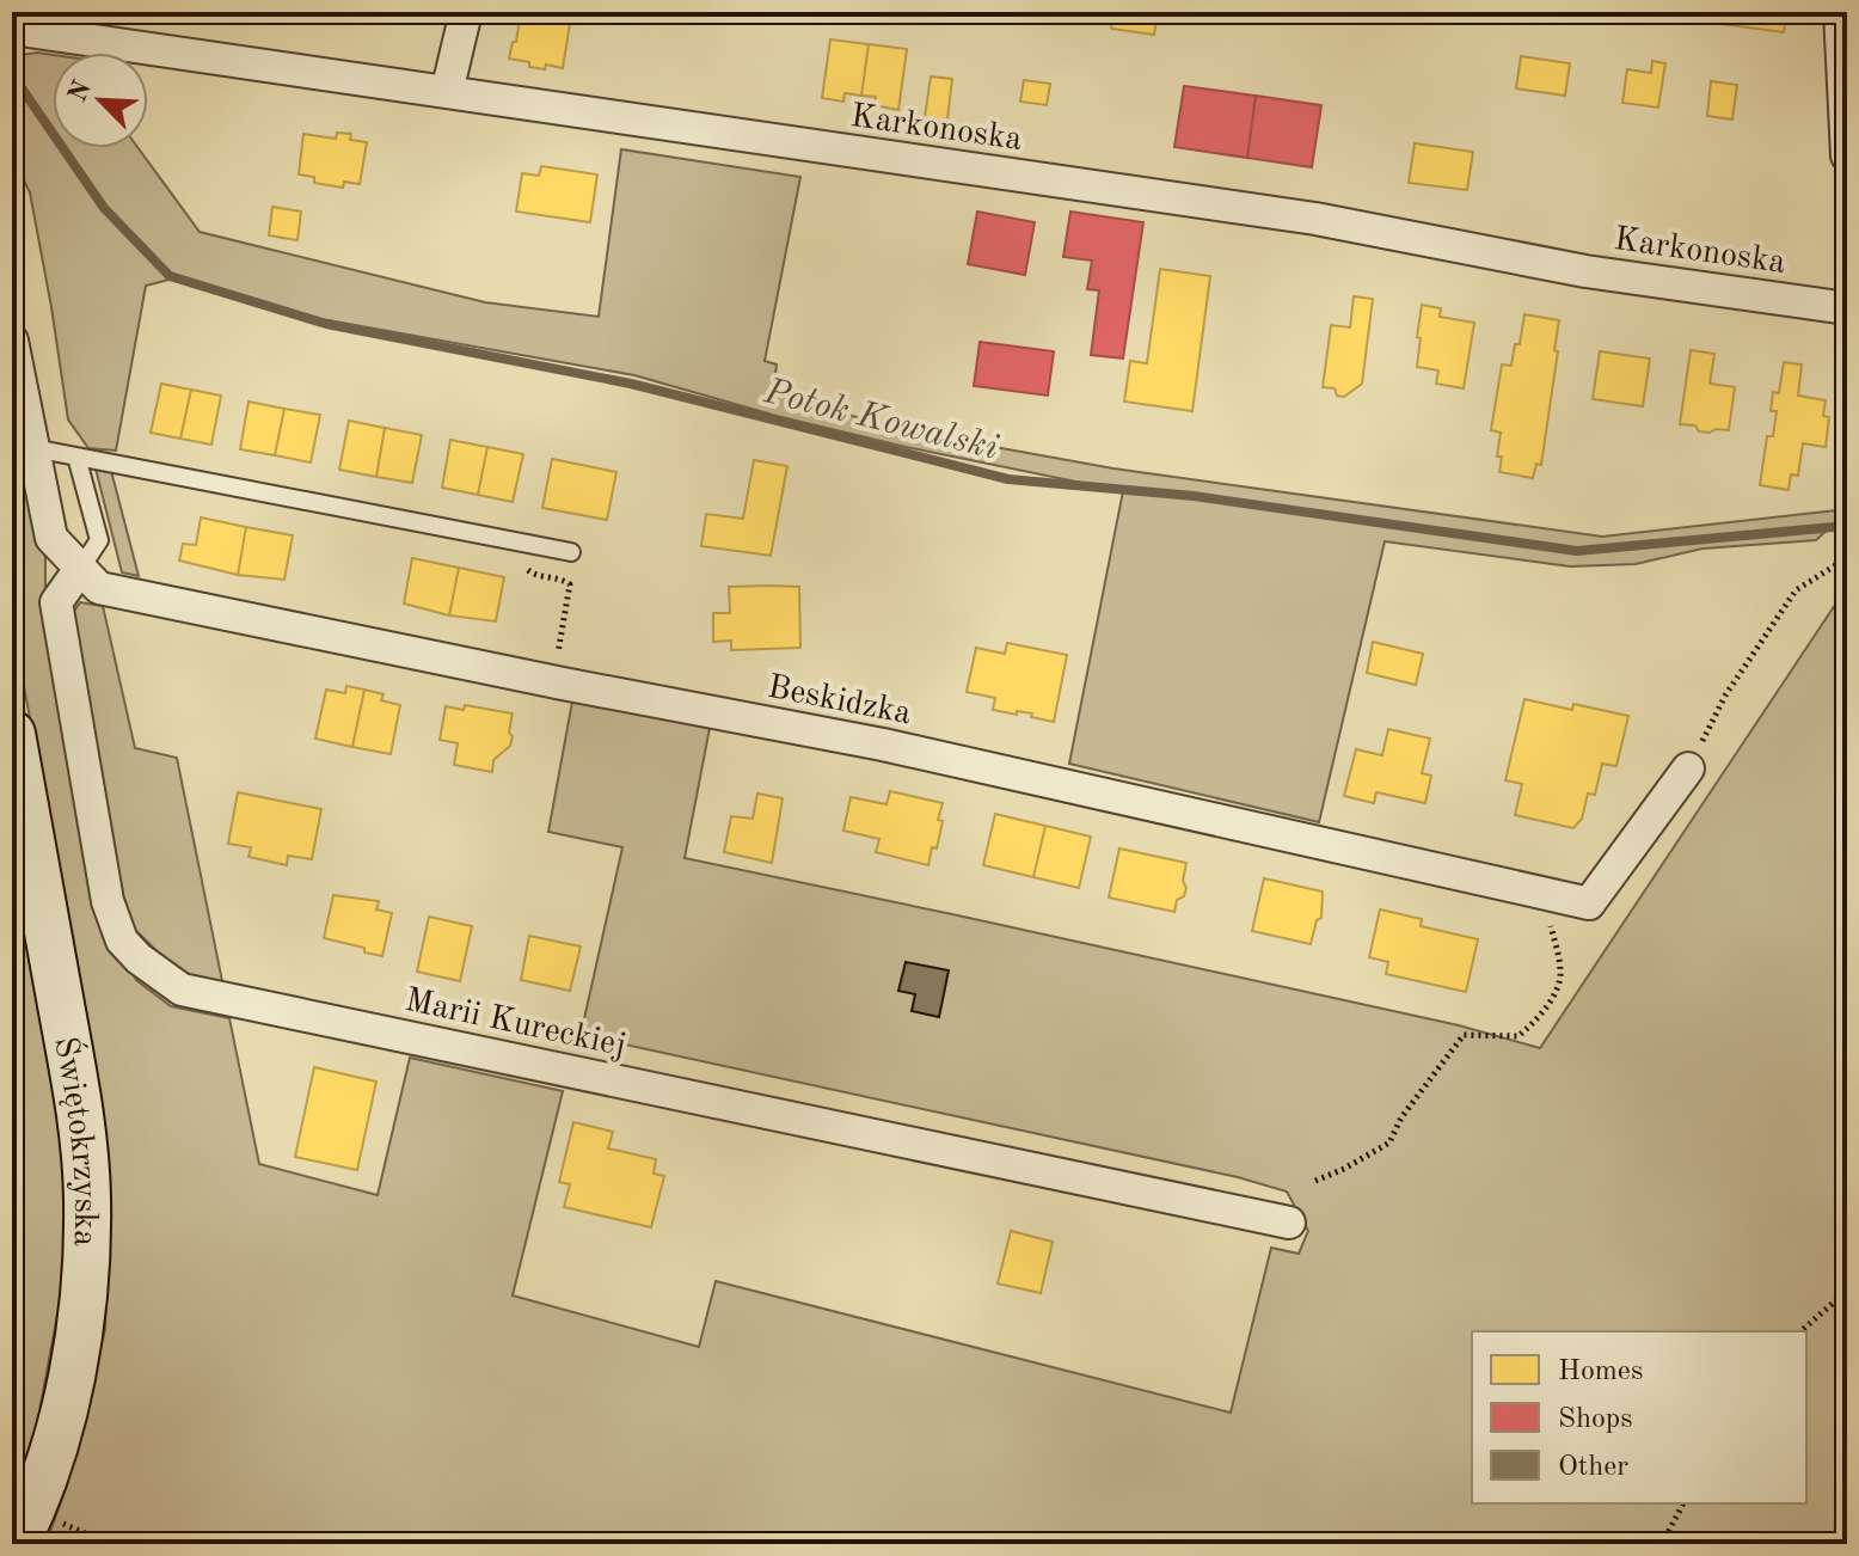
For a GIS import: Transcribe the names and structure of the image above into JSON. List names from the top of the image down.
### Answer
{
  "streets": {
    "main road": ["Świętokrzyska"],
    "street": ["Karkonoska", "Beskidzka", "Marii Kureckiej"]
  },
  "crossings": [
    ["Beskidzka", "Marii Kureckiej"]
  ],
  "water": ["Potok Kowalski"],
  "legend": ["Homes", "Shops", "Other"],
  "north": "top left"
}
